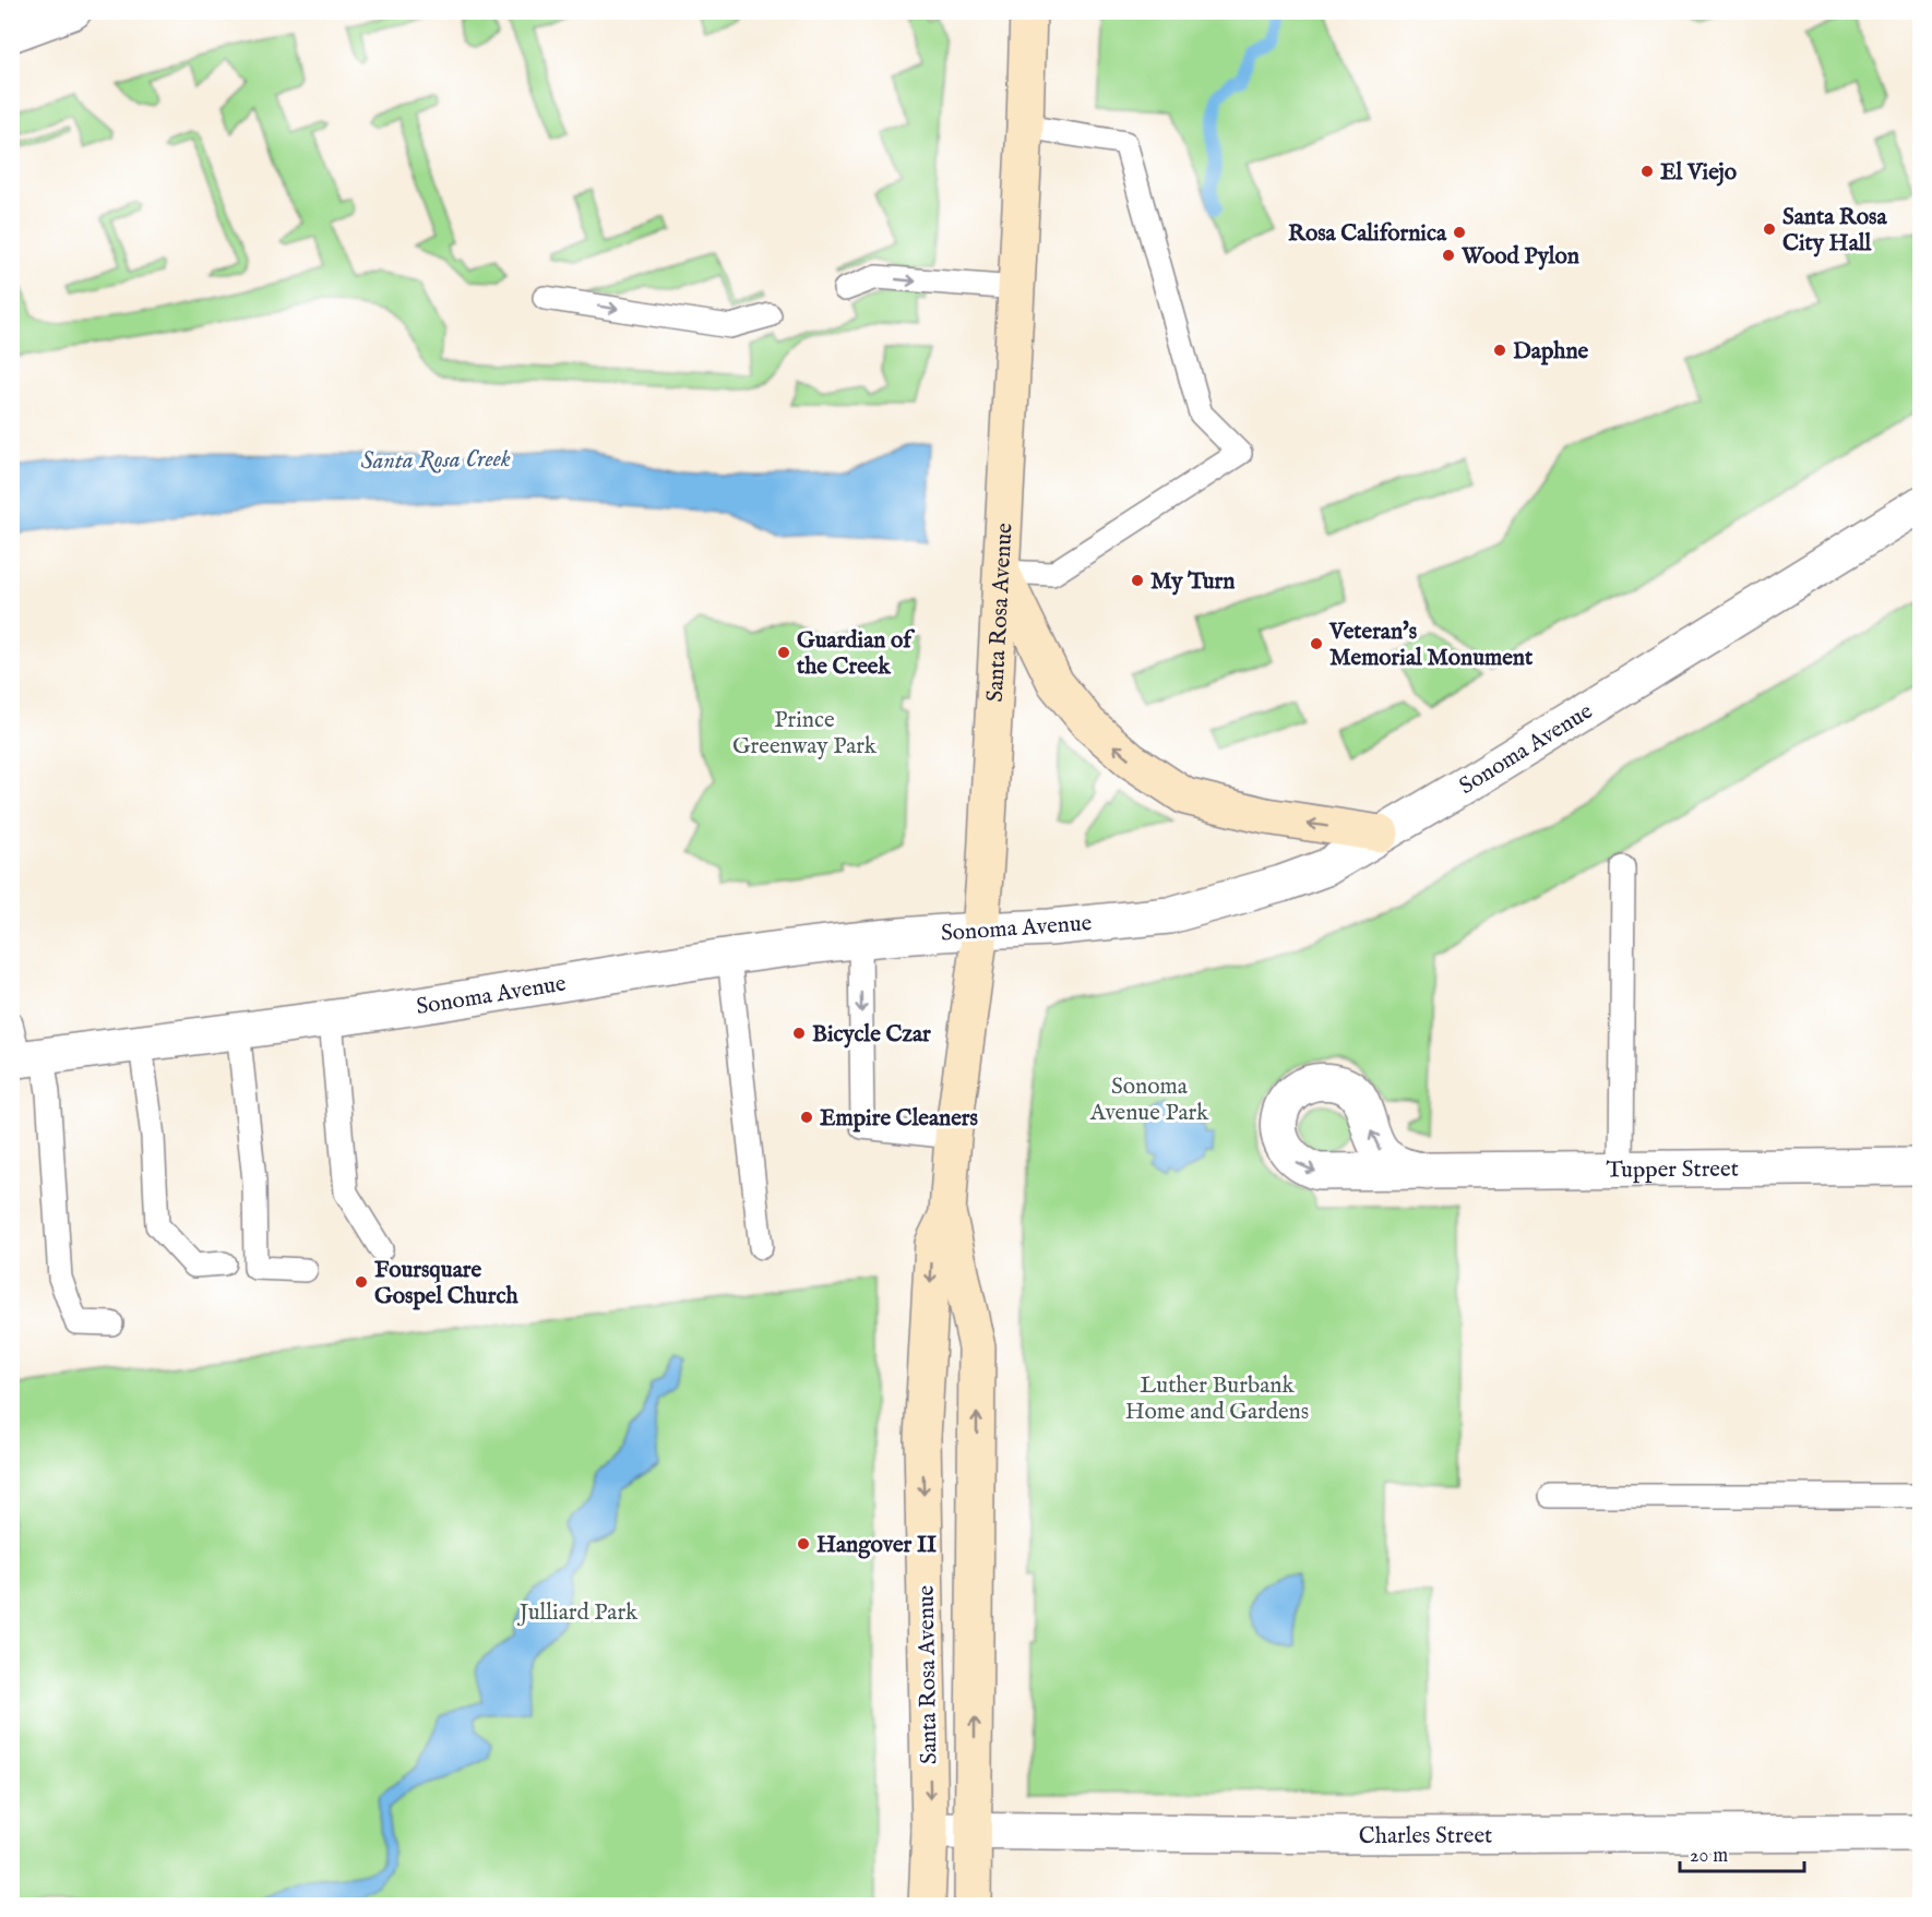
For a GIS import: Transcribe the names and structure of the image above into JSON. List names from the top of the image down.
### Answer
{
  "streets": {
    "main road": ["Santa Rosa Avenue"],
    "street": ["Sonoma Avenue", "Tupper Street", "Charles Street"]
  },
  "crossings": [
    ["Santa Rosa Avenue", "Sonoma Avenue"],
    ["Santa Rosa Avenue", "Charles Street"]
  ],
  "water": ["Santa Rosa Creek"],
  "parks": [
    "Prince Greenway Park",
    "Sonoma Avenue Park",
    "Luther Burbank Home and Gardens",
    "Julliard Park"
  ],
  "places": [
    "El Viejo",
    "Santa Rosa City Hall",
    "Rosa Californica",
    "Wood Pylon",
    "Daphne",
    "My Turn",
    "Veteran's Memorial Monument",
    "Guardian of the Creek",
    "Bicycle Czar",
    "Empire Cleaners",
    "Foursquare Gospel Church",
    "Hangover II"
  ],
  "scale_bar": "20 m"
}
